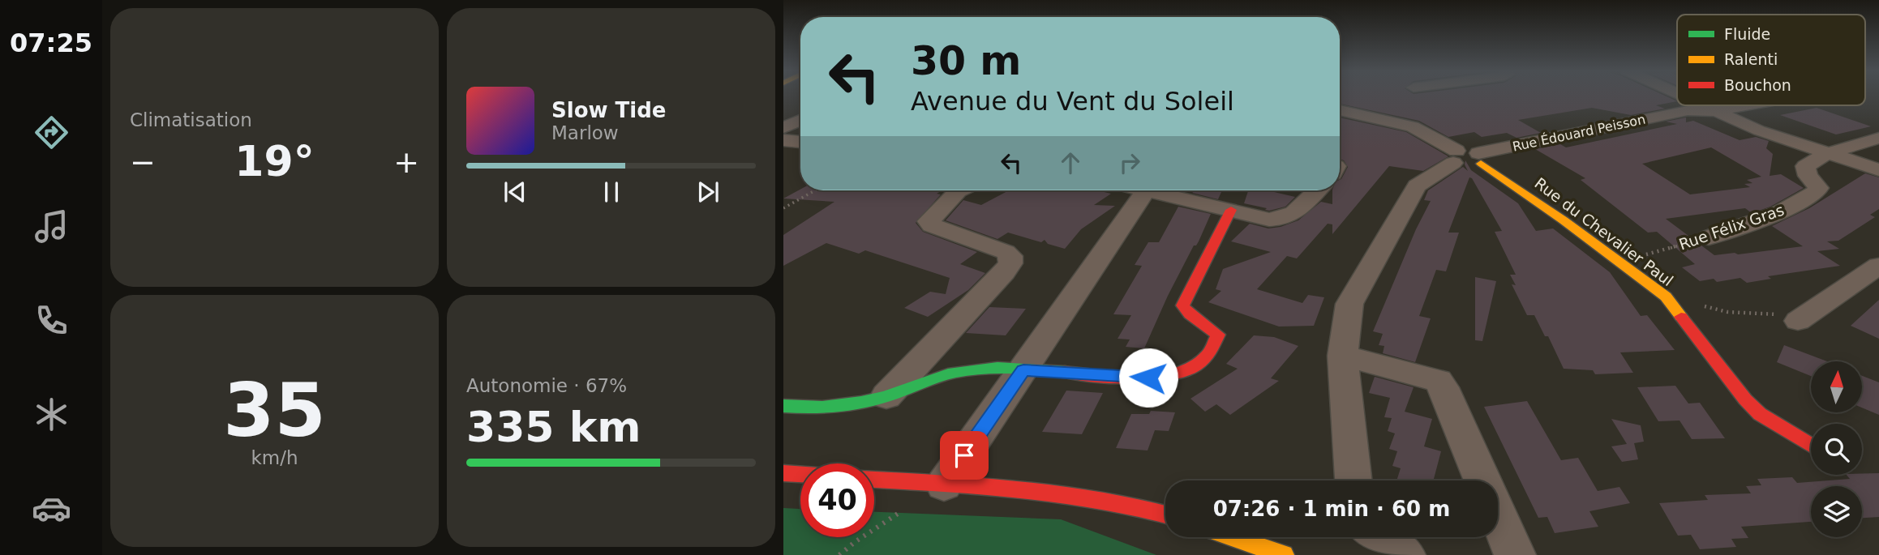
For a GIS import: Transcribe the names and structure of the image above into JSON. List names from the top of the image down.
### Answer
{
  "streets": {
    "street": ["Rue Édouard Peisson", "Rue Félix Gras", "Rue du Chevalier Paul"]
  },
  "crossings": [
    ["Rue Édouard Peisson", "Rue du Chevalier Paul"],
    ["Rue Félix Gras", "Rue du Chevalier Paul"]
  ],
  "legend": ["Fluide", "Ralenti", "Bouchon"],
  "north": "top",
  "page": {
    "tabs": "07:25",
    "tile": [
      "Climatisation",
      ["35", "km/h"],
      ["Autonomie · 67%", "335 km"]
    ],
    "turn": ["30 m", "Avenue du Vent du Soleil"],
    "song": ["Slow Tide", "Marlow"],
    "heat": ["−", "19°", "+"],
    "limit": "40",
    "trip": "07:26 · 1 min · 60 m"
  }
}
